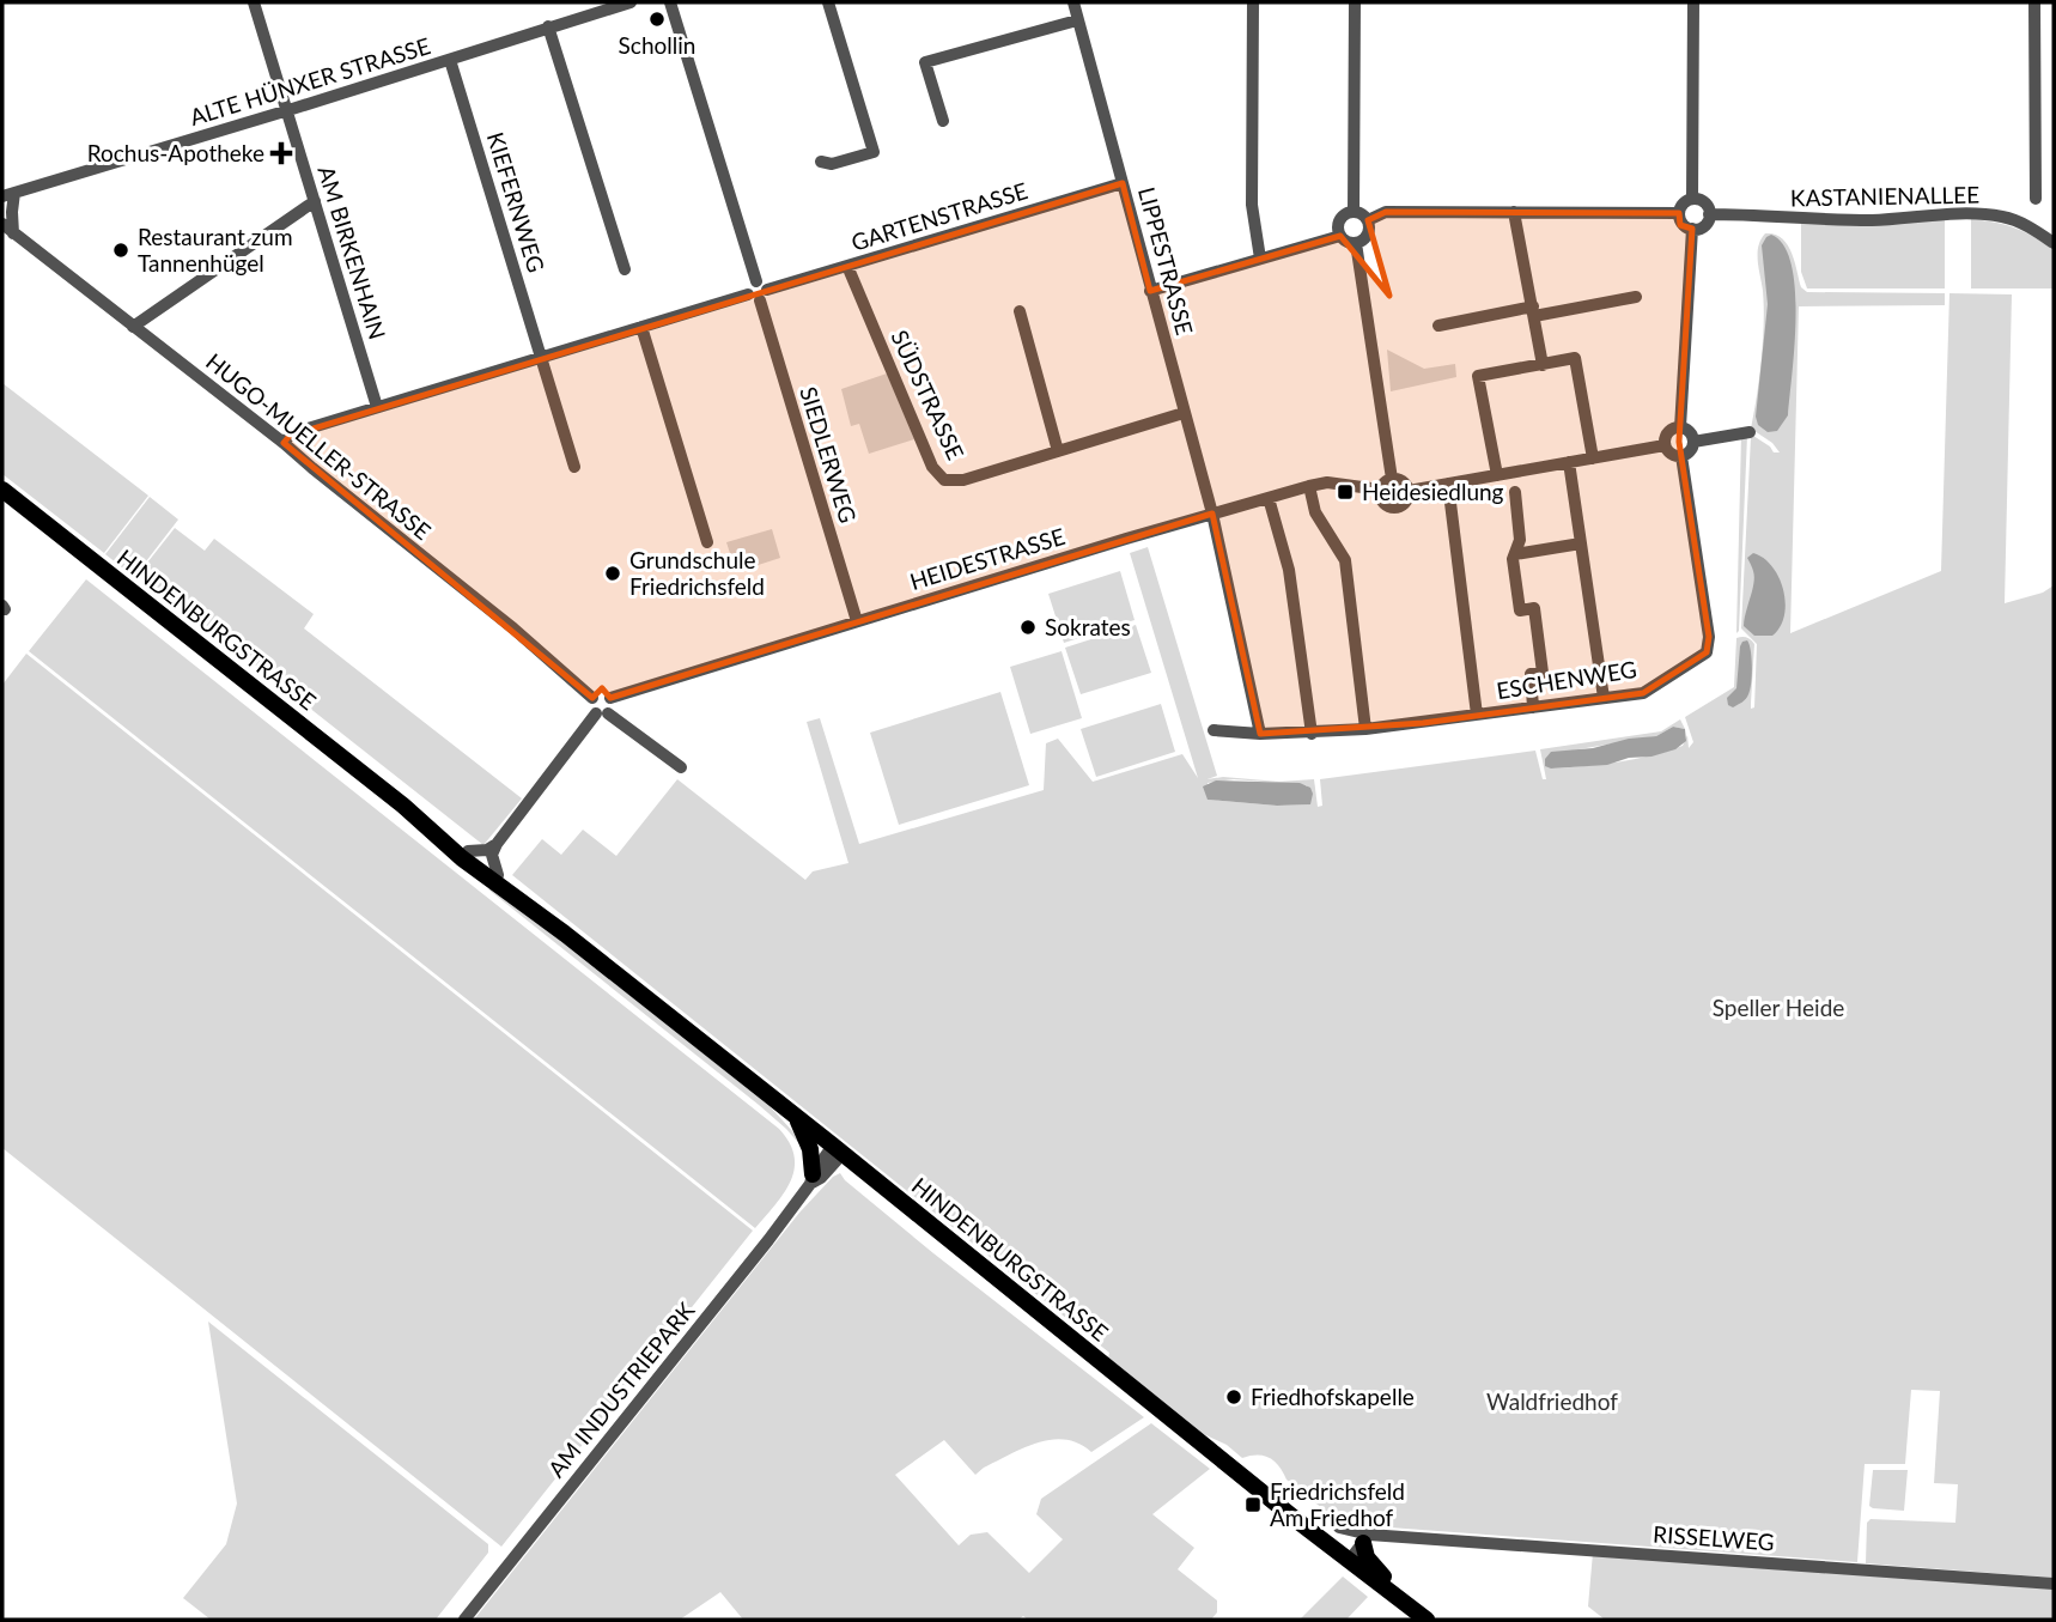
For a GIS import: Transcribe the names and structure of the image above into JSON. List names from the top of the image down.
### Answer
{
  "streets": {
    "main road": ["HINDENBURGSTRASSE"],
    "street": [
      "ALTE HÜNXER STRASSE",
      "KASTANIENALLEE",
      "KIEFERNWEG",
      "GARTENSTRASSE",
      "AM BIRKENHAIN",
      "LIPPESTRASSE",
      "SÜDSTRASSE",
      "HUGO-MUELLER-STRASSE",
      "SIEDLERWEG",
      "HEIDESTRASSE",
      "ESCHENWEG",
      "AM INDUSTRIEPARK",
      "RISSELWEG"
    ]
  },
  "crossings": [
    ["ALTE HÜNXER STRASSE", "KIEFERNWEG"],
    ["ALTE HÜNXER STRASSE", "AM BIRKENHAIN"],
    ["KIEFERNWEG", "GARTENSTRASSE"],
    ["GARTENSTRASSE", "AM BIRKENHAIN"],
    ["GARTENSTRASSE", "LIPPESTRASSE"],
    ["GARTENSTRASSE", "SÜDSTRASSE"],
    ["GARTENSTRASSE", "HUGO-MUELLER-STRASSE"],
    ["GARTENSTRASSE", "SIEDLERWEG"],
    ["LIPPESTRASSE", "SÜDSTRASSE"],
    ["LIPPESTRASSE", "HEIDESTRASSE"],
    ["LIPPESTRASSE", "ESCHENWEG"],
    ["HUGO-MUELLER-STRASSE", "HEIDESTRASSE"],
    ["SIEDLERWEG", "HEIDESTRASSE"],
    ["HEIDESTRASSE", "ESCHENWEG"],
    ["HINDENBURGSTRASSE", "AM INDUSTRIEPARK"],
    ["HINDENBURGSTRASSE", "RISSELWEG"]
  ],
  "parks": ["Speller Heide", "Waldfriedhof"],
  "places": {
    "other": [
      "Schollin",
      "Restaurant zum Tannenhügel",
      "Grundschule Friedrichsfeld",
      "Sokrates",
      "Friedhofskapelle"
    ],
    "health": ["Rochus-Apotheke"],
    "transit": ["Heidesiedlung", "Friedrichsfeld Am Friedhof"]
  }
}
